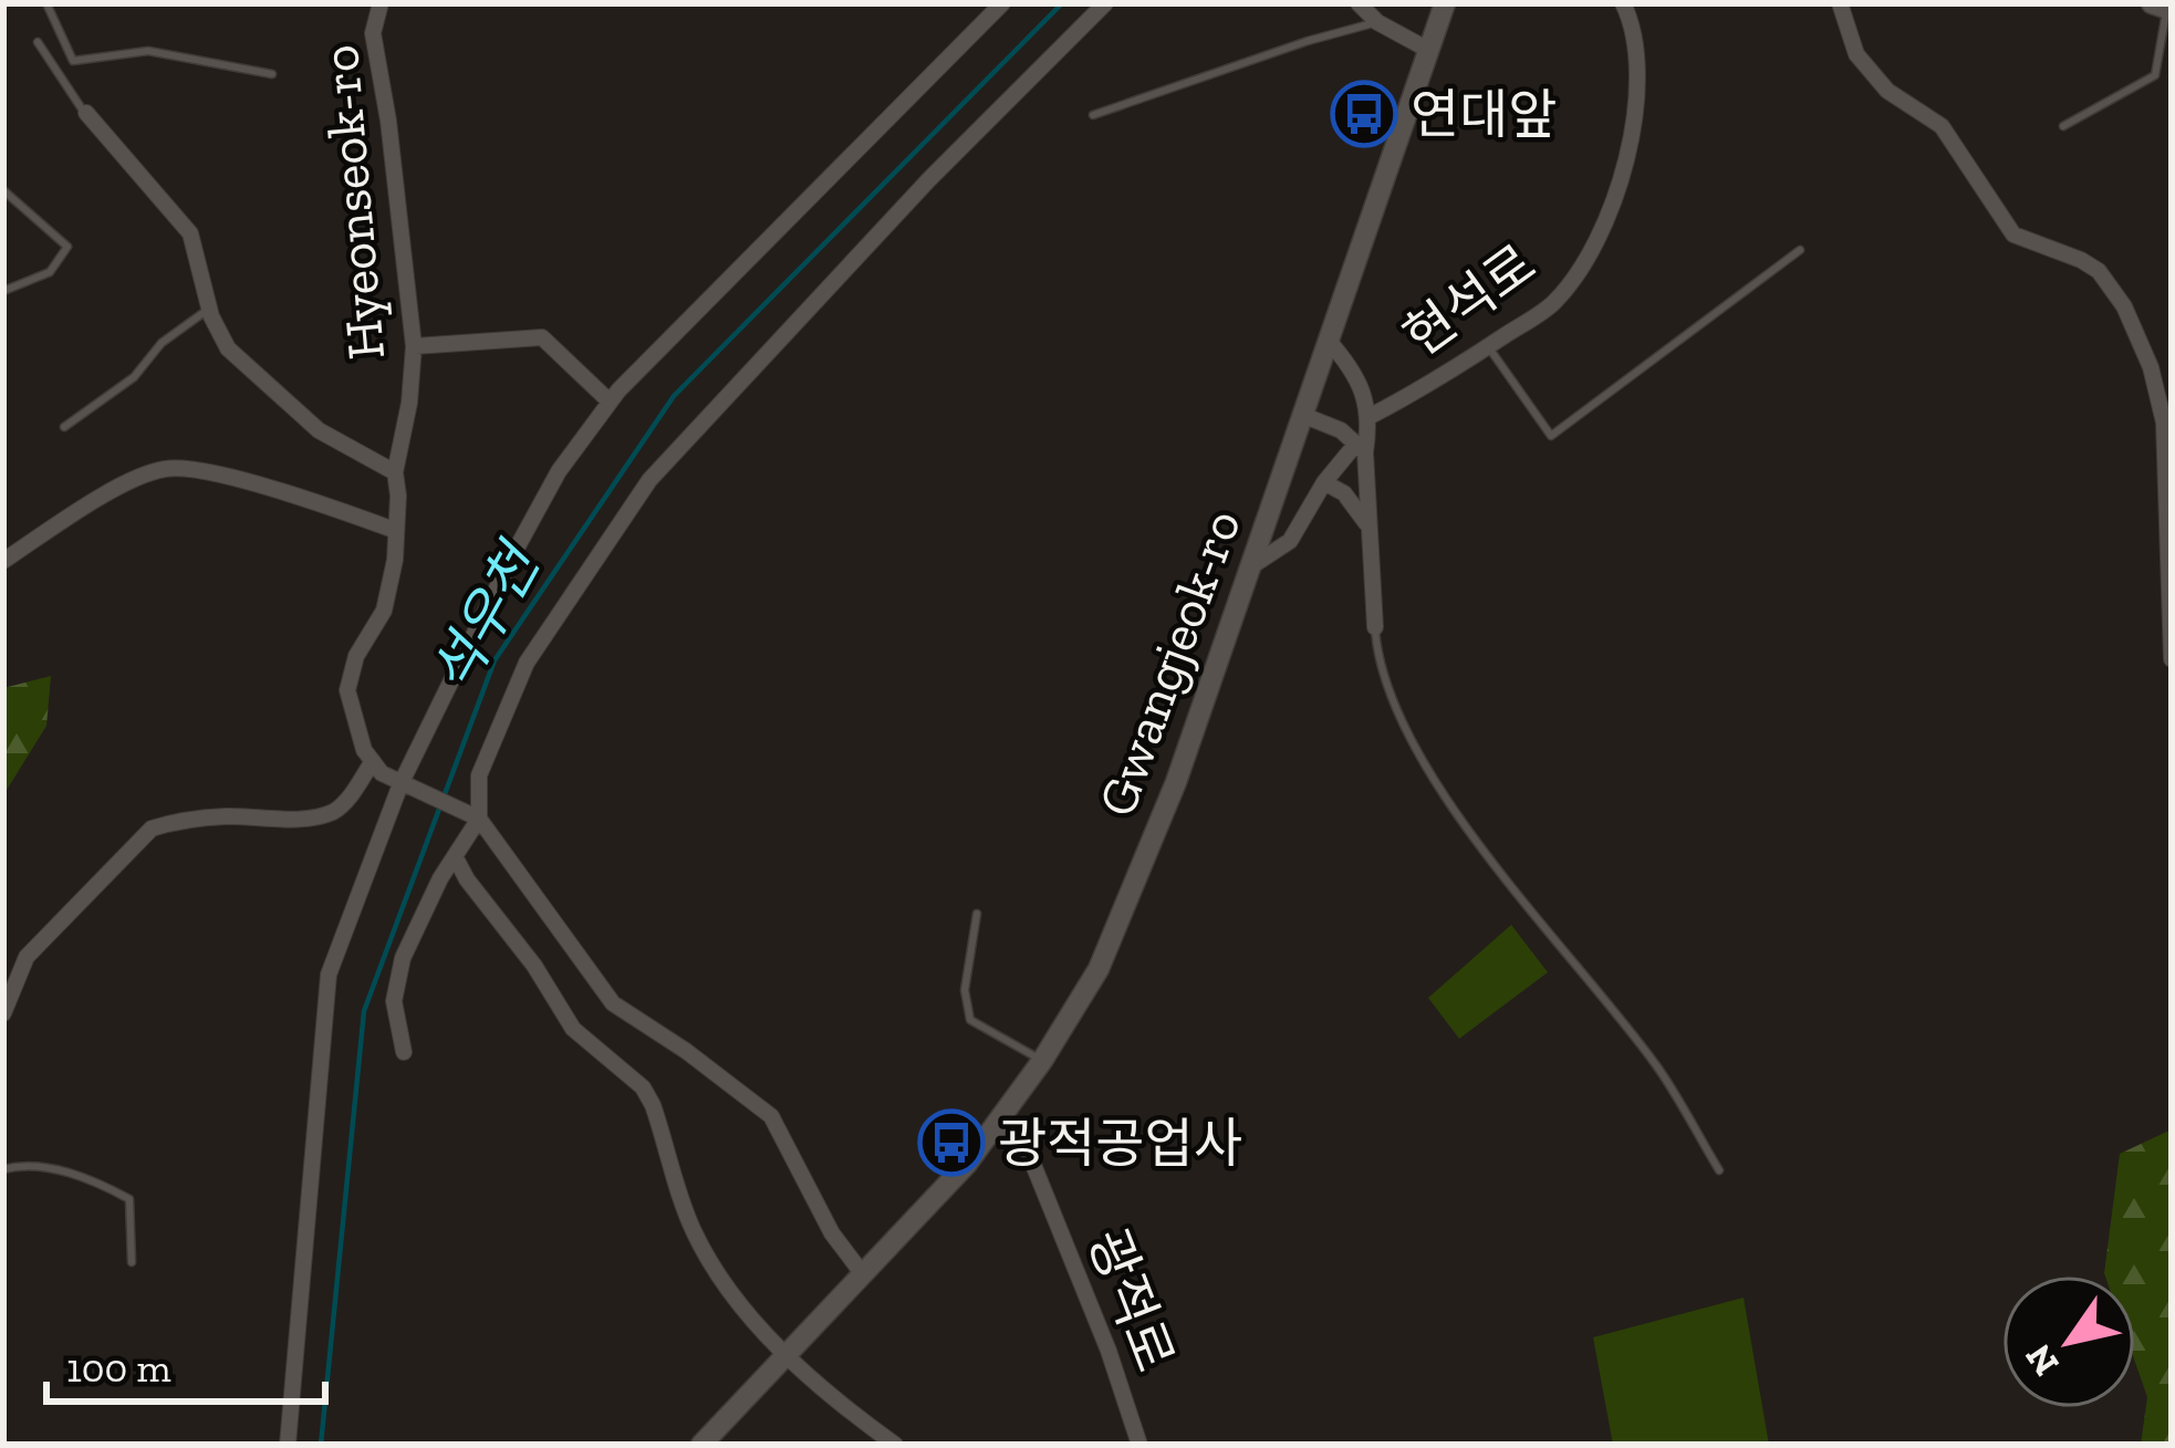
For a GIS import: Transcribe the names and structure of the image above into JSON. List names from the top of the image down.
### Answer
{
  "streets": {
    "main road": ["Gwangjeok-ro"],
    "street": ["Hyeonseok-ro", "현석로", "광적로"]
  },
  "crossings": [
    ["Gwangjeok-ro", "광적로"]
  ],
  "water": ["석우천"],
  "places": {
    "bus stop": ["연대앞", "광적공업사"]
  },
  "scale_bar": "100 m",
  "north": "bottom left"
}
